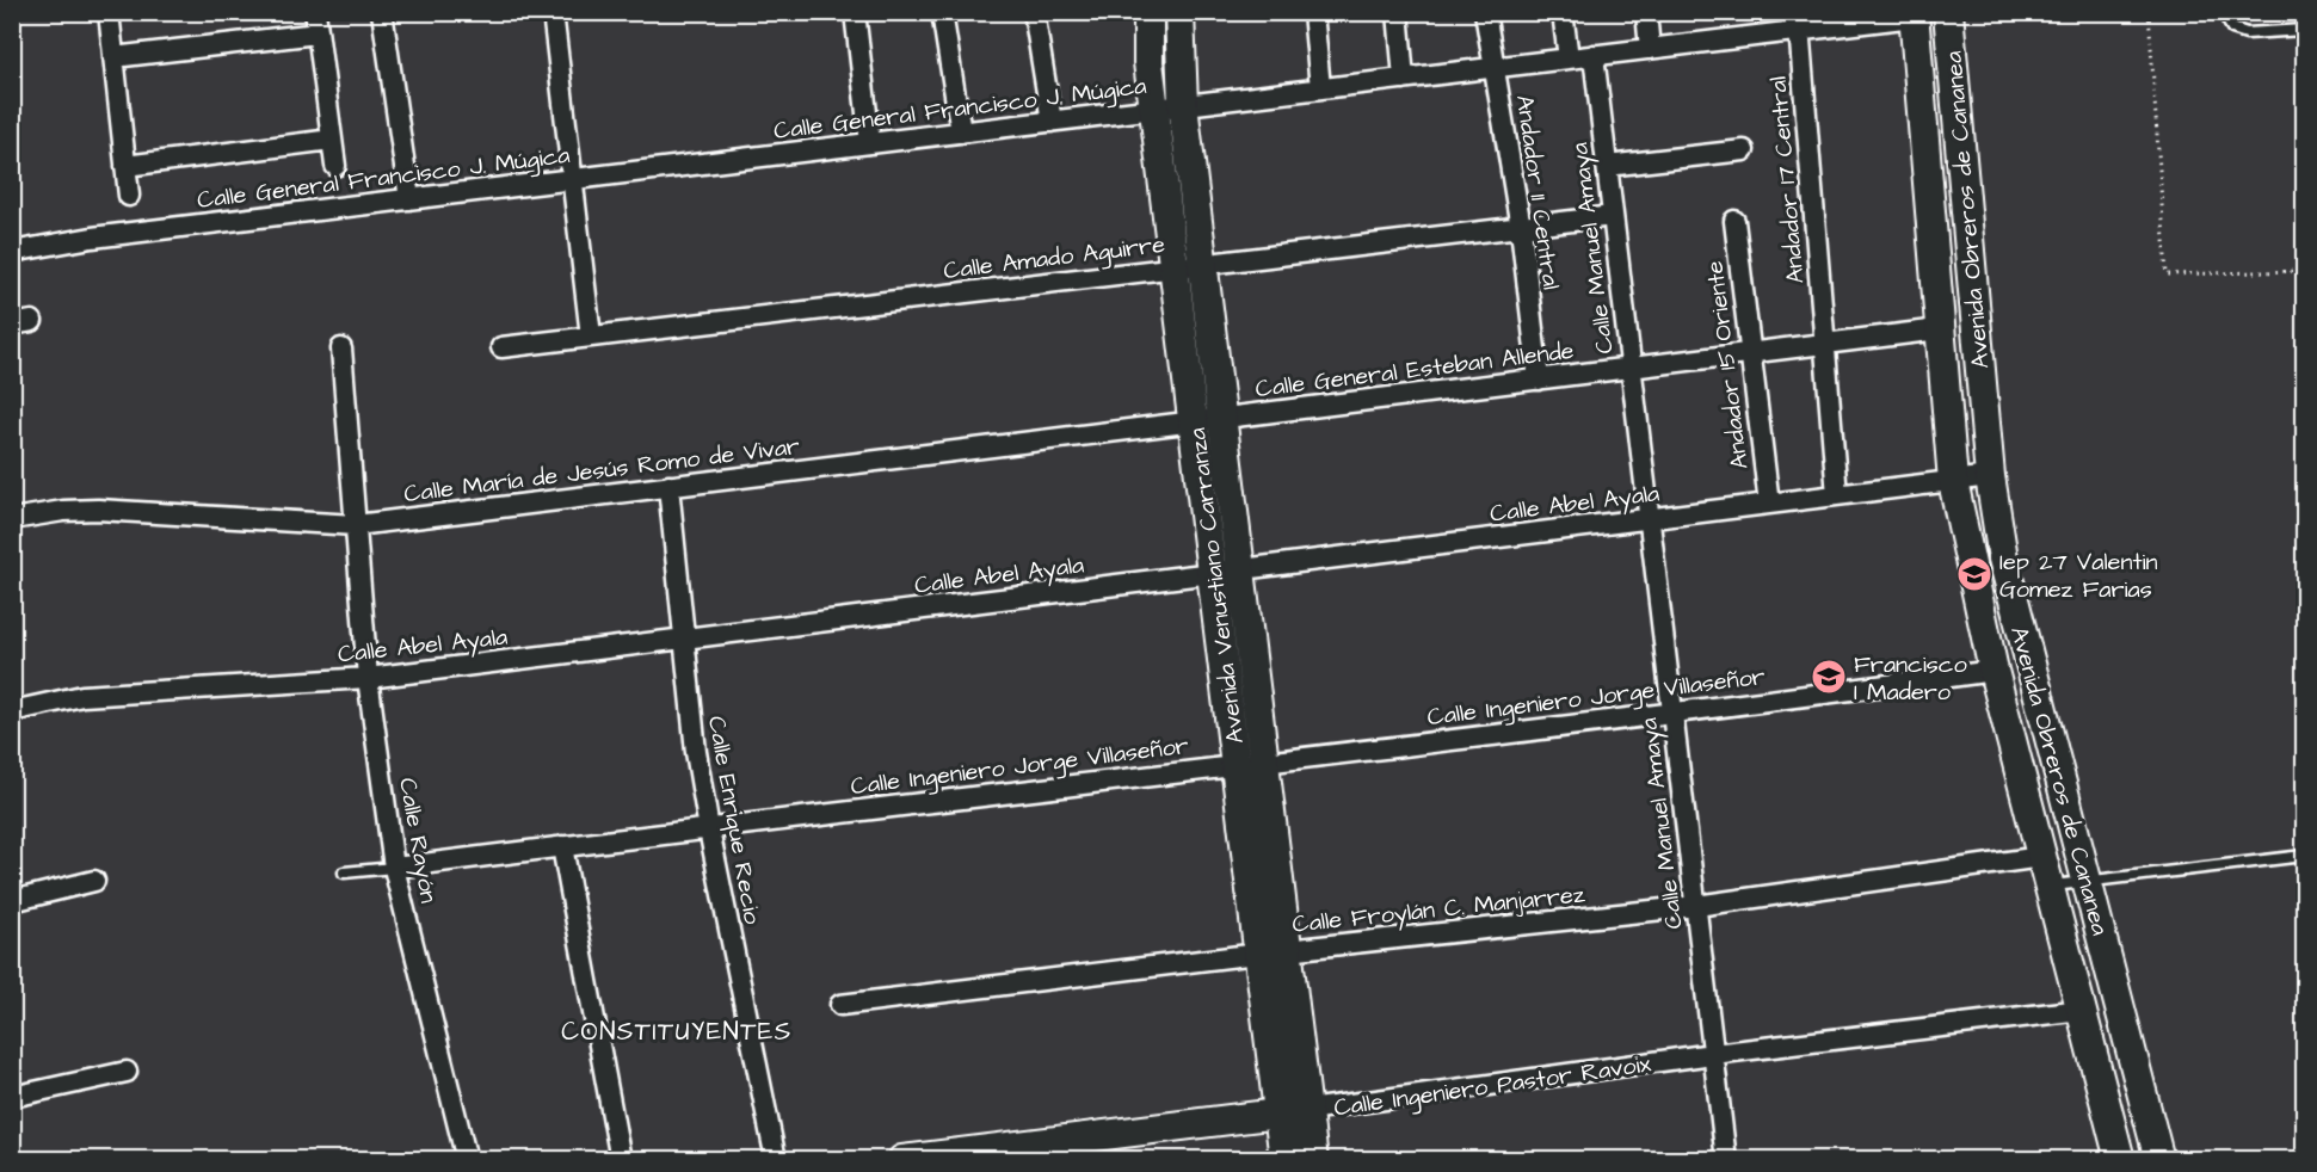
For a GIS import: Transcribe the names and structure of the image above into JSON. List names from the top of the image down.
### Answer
{
  "streets": {
    "street": [
      "Calle General Francisco J. Múgica",
      "Andador 17 Central",
      "Andador 11 Central",
      "Avenida Obreros de Cananea",
      "Calle Manuel Amaya",
      "Calle Amado Aguirre",
      "Andador 15 Oriente",
      "Calle General Esteban Allende",
      "Calle María de Jesús Romo de Vivar",
      "Calle Abel Ayala",
      "Avenida Venustiano Carranza",
      "Calle Ingeniero Jorge Villaseñor",
      "Calle Enrique Recio",
      "Calle Rayón",
      "Calle Froylán C. Manjarrez",
      "Calle Ingeniero Pastor Ravoix"
    ]
  },
  "crossings": [
    ["Calle General Francisco J. Múgica", "Andador 17 Central"],
    ["Calle General Francisco J. Múgica", "Andador 11 Central"],
    ["Calle General Francisco J. Múgica", "Avenida Obreros de Cananea"],
    ["Calle General Francisco J. Múgica", "Calle Manuel Amaya"],
    ["Calle General Francisco J. Múgica", "Avenida Venustiano Carranza"],
    ["Andador 17 Central", "Calle General Esteban Allende"],
    ["Andador 17 Central", "Calle Abel Ayala"],
    ["Andador 11 Central", "Calle Amado Aguirre"],
    ["Andador 11 Central", "Calle General Esteban Allende"],
    ["Avenida Obreros de Cananea", "Calle General Esteban Allende"],
    ["Avenida Obreros de Cananea", "Calle Abel Ayala"],
    ["Avenida Obreros de Cananea", "Calle Ingeniero Jorge Villaseñor"],
    ["Avenida Obreros de Cananea", "Calle Froylán C. Manjarrez"],
    ["Avenida Obreros de Cananea", "Calle Ingeniero Pastor Ravoix"],
    ["Calle Manuel Amaya", "Calle Amado Aguirre"],
    ["Calle Manuel Amaya", "Calle General Esteban Allende"],
    ["Calle Manuel Amaya", "Calle Abel Ayala"],
    ["Calle Manuel Amaya", "Calle Ingeniero Jorge Villaseñor"],
    ["Calle Manuel Amaya", "Calle Froylán C. Manjarrez"],
    ["Calle Manuel Amaya", "Calle Ingeniero Pastor Ravoix"],
    ["Calle Amado Aguirre", "Avenida Venustiano Carranza"],
    ["Andador 15 Oriente", "Calle General Esteban Allende"],
    ["Andador 15 Oriente", "Calle Abel Ayala"],
    ["Calle General Esteban Allende", "Calle María de Jesús Romo de Vivar"],
    ["Calle General Esteban Allende", "Avenida Venustiano Carranza"],
    ["Calle María de Jesús Romo de Vivar", "Avenida Venustiano Carranza"],
    ["Calle María de Jesús Romo de Vivar", "Calle Enrique Recio"],
    ["Calle María de Jesús Romo de Vivar", "Calle Rayón"],
    ["Calle Abel Ayala", "Avenida Venustiano Carranza"],
    ["Calle Abel Ayala", "Calle Enrique Recio"],
    ["Calle Abel Ayala", "Calle Rayón"],
    ["Avenida Venustiano Carranza", "Calle Ingeniero Jorge Villaseñor"],
    ["Avenida Venustiano Carranza", "Calle Froylán C. Manjarrez"],
    ["Avenida Venustiano Carranza", "Calle Ingeniero Pastor Ravoix"],
    ["Calle Ingeniero Jorge Villaseñor", "Calle Enrique Recio"],
    ["Calle Ingeniero Jorge Villaseñor", "Calle Rayón"]
  ],
  "districts": ["CONSTITUYENTES"],
  "places": {
    "school or university": ["Iep 27 Valentin Gomez Farias", "Francisco I Madero"]
  }
}
